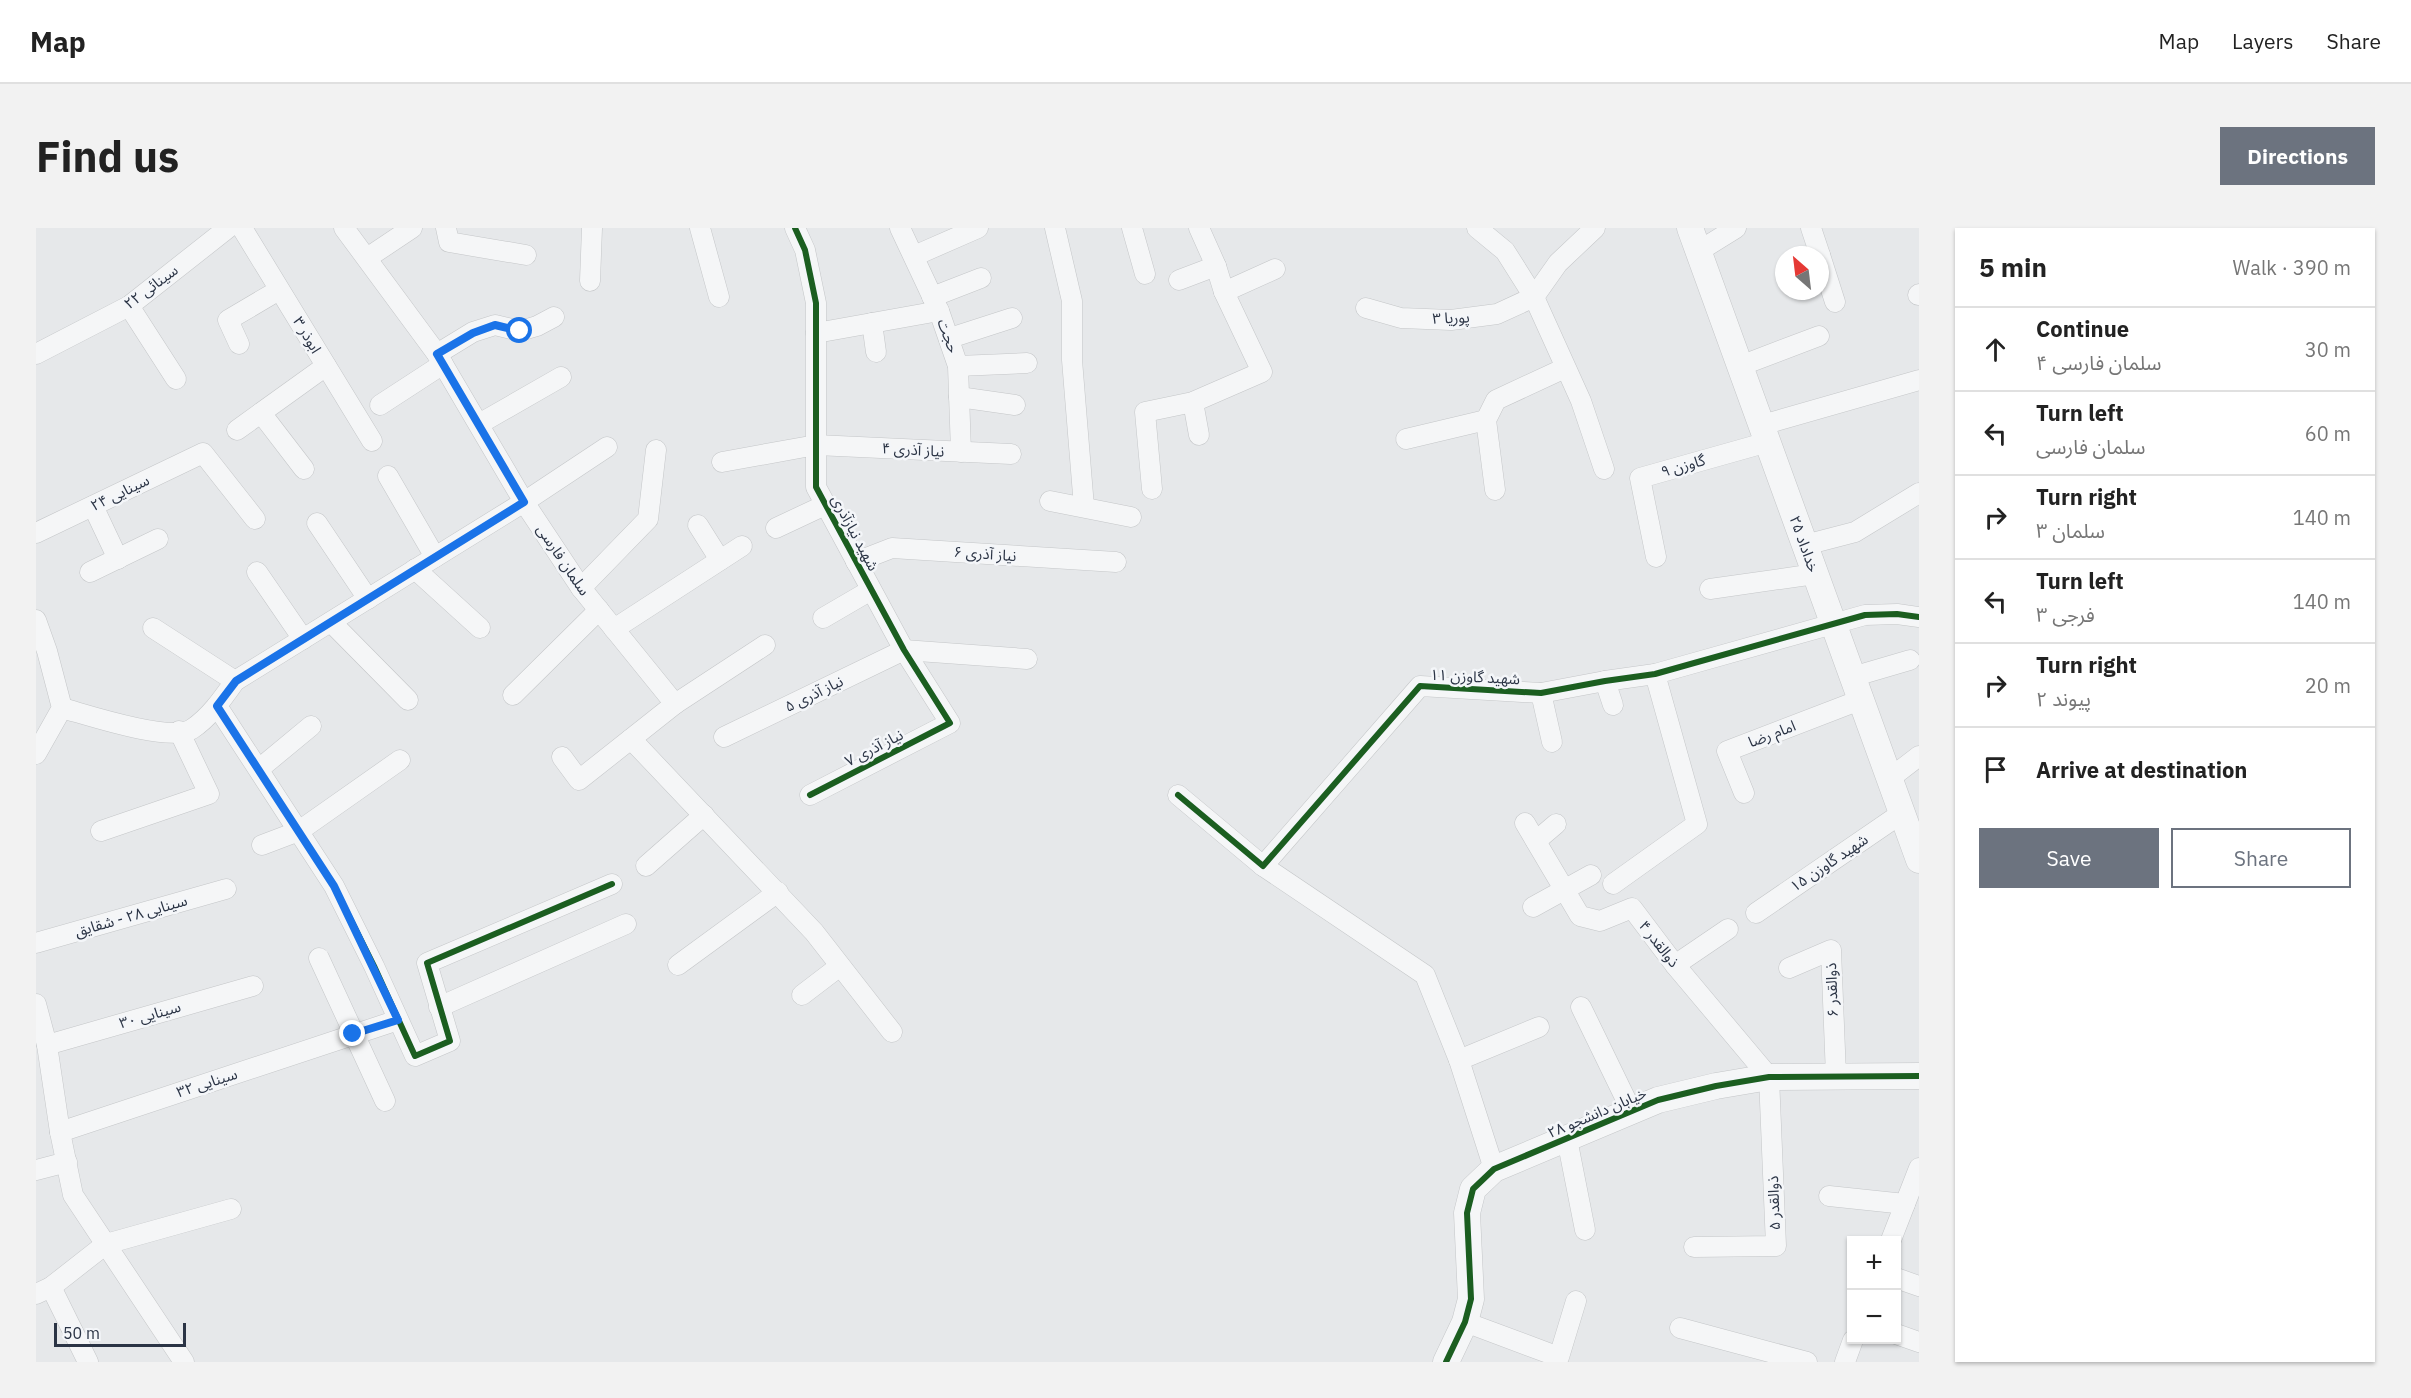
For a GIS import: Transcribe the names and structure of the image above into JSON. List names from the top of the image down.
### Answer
{
  "streets": {
    "street": [
      "سینائی ۲۲",
      "پوریا ۳",
      "ابوذر ۳",
      "حجت",
      "نیاز آذری ۴",
      "گاوزن ۹",
      "سینایی ۲۴",
      "شهید نیازآذری",
      "خداداد ۲۵",
      "نیاز آذری ۶",
      "سلمان فارسی",
      "شهید گاوزن ۱۱",
      "نیاز آذری ۵",
      "امام رضا",
      "نیاز آذری ۷",
      "شهید گاوزن ۱۵",
      "سینایی ۲۸ - شقایق",
      "ذوالقدر ۴",
      "ذوالقدر ۶",
      "سینایی ۳۰",
      "سینایی ۳۲",
      "خیابان دانشجو ۲۸",
      "ذوالقدر ۵"
    ]
  },
  "crossings": [
    ["حجت", "نیاز آذری ۴"],
    ["نیاز آذری ۴", "شهید نیازآذری"],
    ["گاوزن ۹", "خداداد ۲۵"],
    ["شهید نیازآذری", "نیاز آذری ۶"],
    ["شهید نیازآذری", "نیاز آذری ۵"],
    ["شهید نیازآذری", "نیاز آذری ۷"],
    ["خداداد ۲۵", "شهید گاوزن ۱۱"],
    ["خداداد ۲۵", "امام رضا"],
    ["خداداد ۲۵", "شهید گاوزن ۱۵"],
    ["ذوالقدر ۴", "خیابان دانشجو ۲۸"],
    ["ذوالقدر ۴", "ذوالقدر ۵"],
    ["ذوالقدر ۶", "خیابان دانشجو ۲۸"],
    ["خیابان دانشجو ۲۸", "ذوالقدر ۵"]
  ],
  "scale_bar": "50 m",
  "north": "top left",
  "page": {
    "header": "Map",
    "nav": ["Map", "Layers", "Share"],
    "buttons": [
      "Directions",
      ["Save", "Share"]
    ],
    "title": "Find us",
    "heading": ["5 min", "Walk · 390 m"],
    "list": [
      ["Continue", "سلمان فارسی ۴", "30 m"],
      ["Turn left", "سلمان فارسی", "60 m"],
      ["Turn right", "سلمان ۳", "140 m"],
      ["Turn left", "فرجی ۳", "140 m"],
      ["Turn right", "پیوند ۲", "20 m"],
      "Arrive at destination"
    ],
    "map_buttons": ["+", "−"],
    "scale": "50 m"
  }
}
